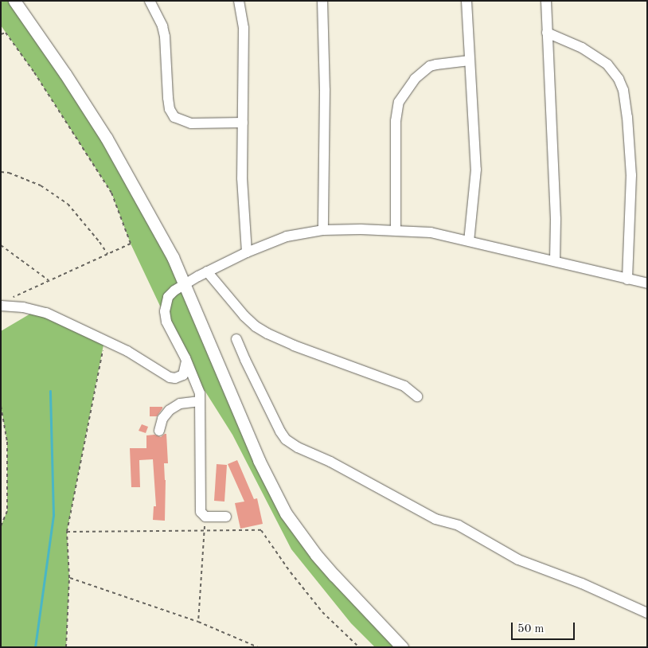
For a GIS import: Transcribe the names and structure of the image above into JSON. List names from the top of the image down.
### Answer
{
  "scale_bar": "50 m"
}
